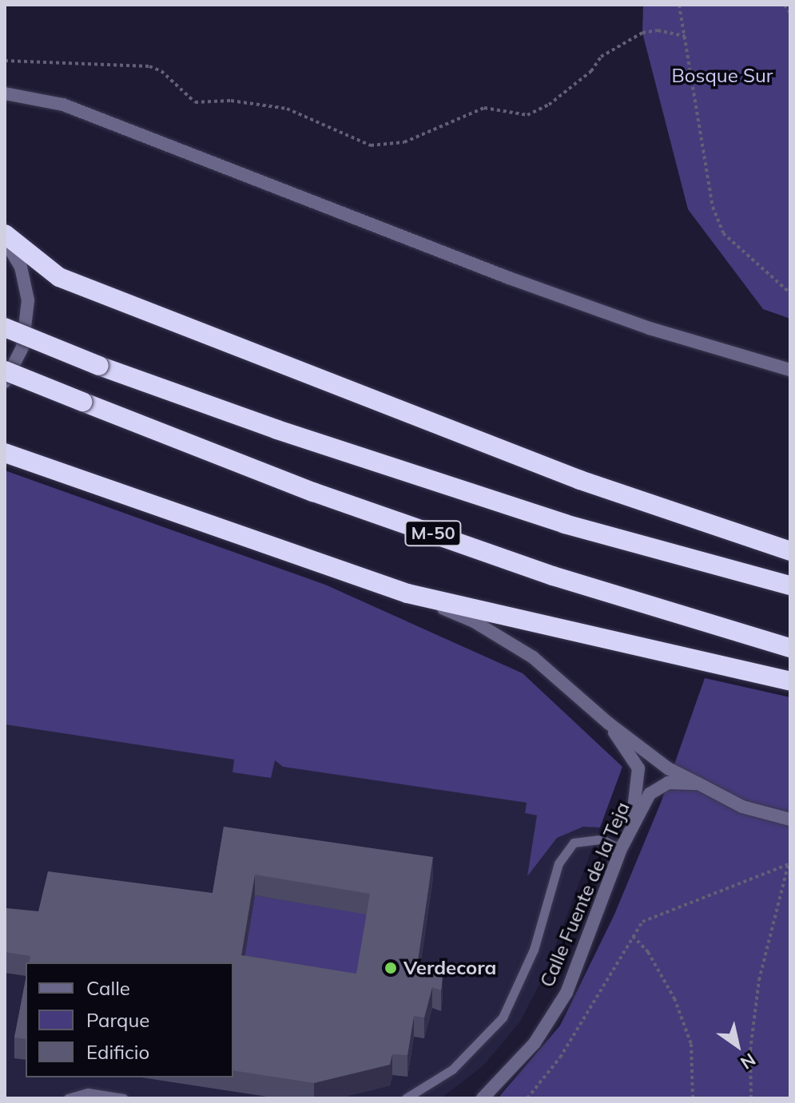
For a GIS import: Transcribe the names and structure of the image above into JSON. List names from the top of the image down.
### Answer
{
  "streets": {
    "highway": ["M-50"],
    "street": ["Calle Fuente de la Teja"]
  },
  "parks": ["Bosque Sur"],
  "places": ["Verdecora"],
  "legend": ["Calle", "Parque", "Edificio"],
  "north": "bottom right"
}
